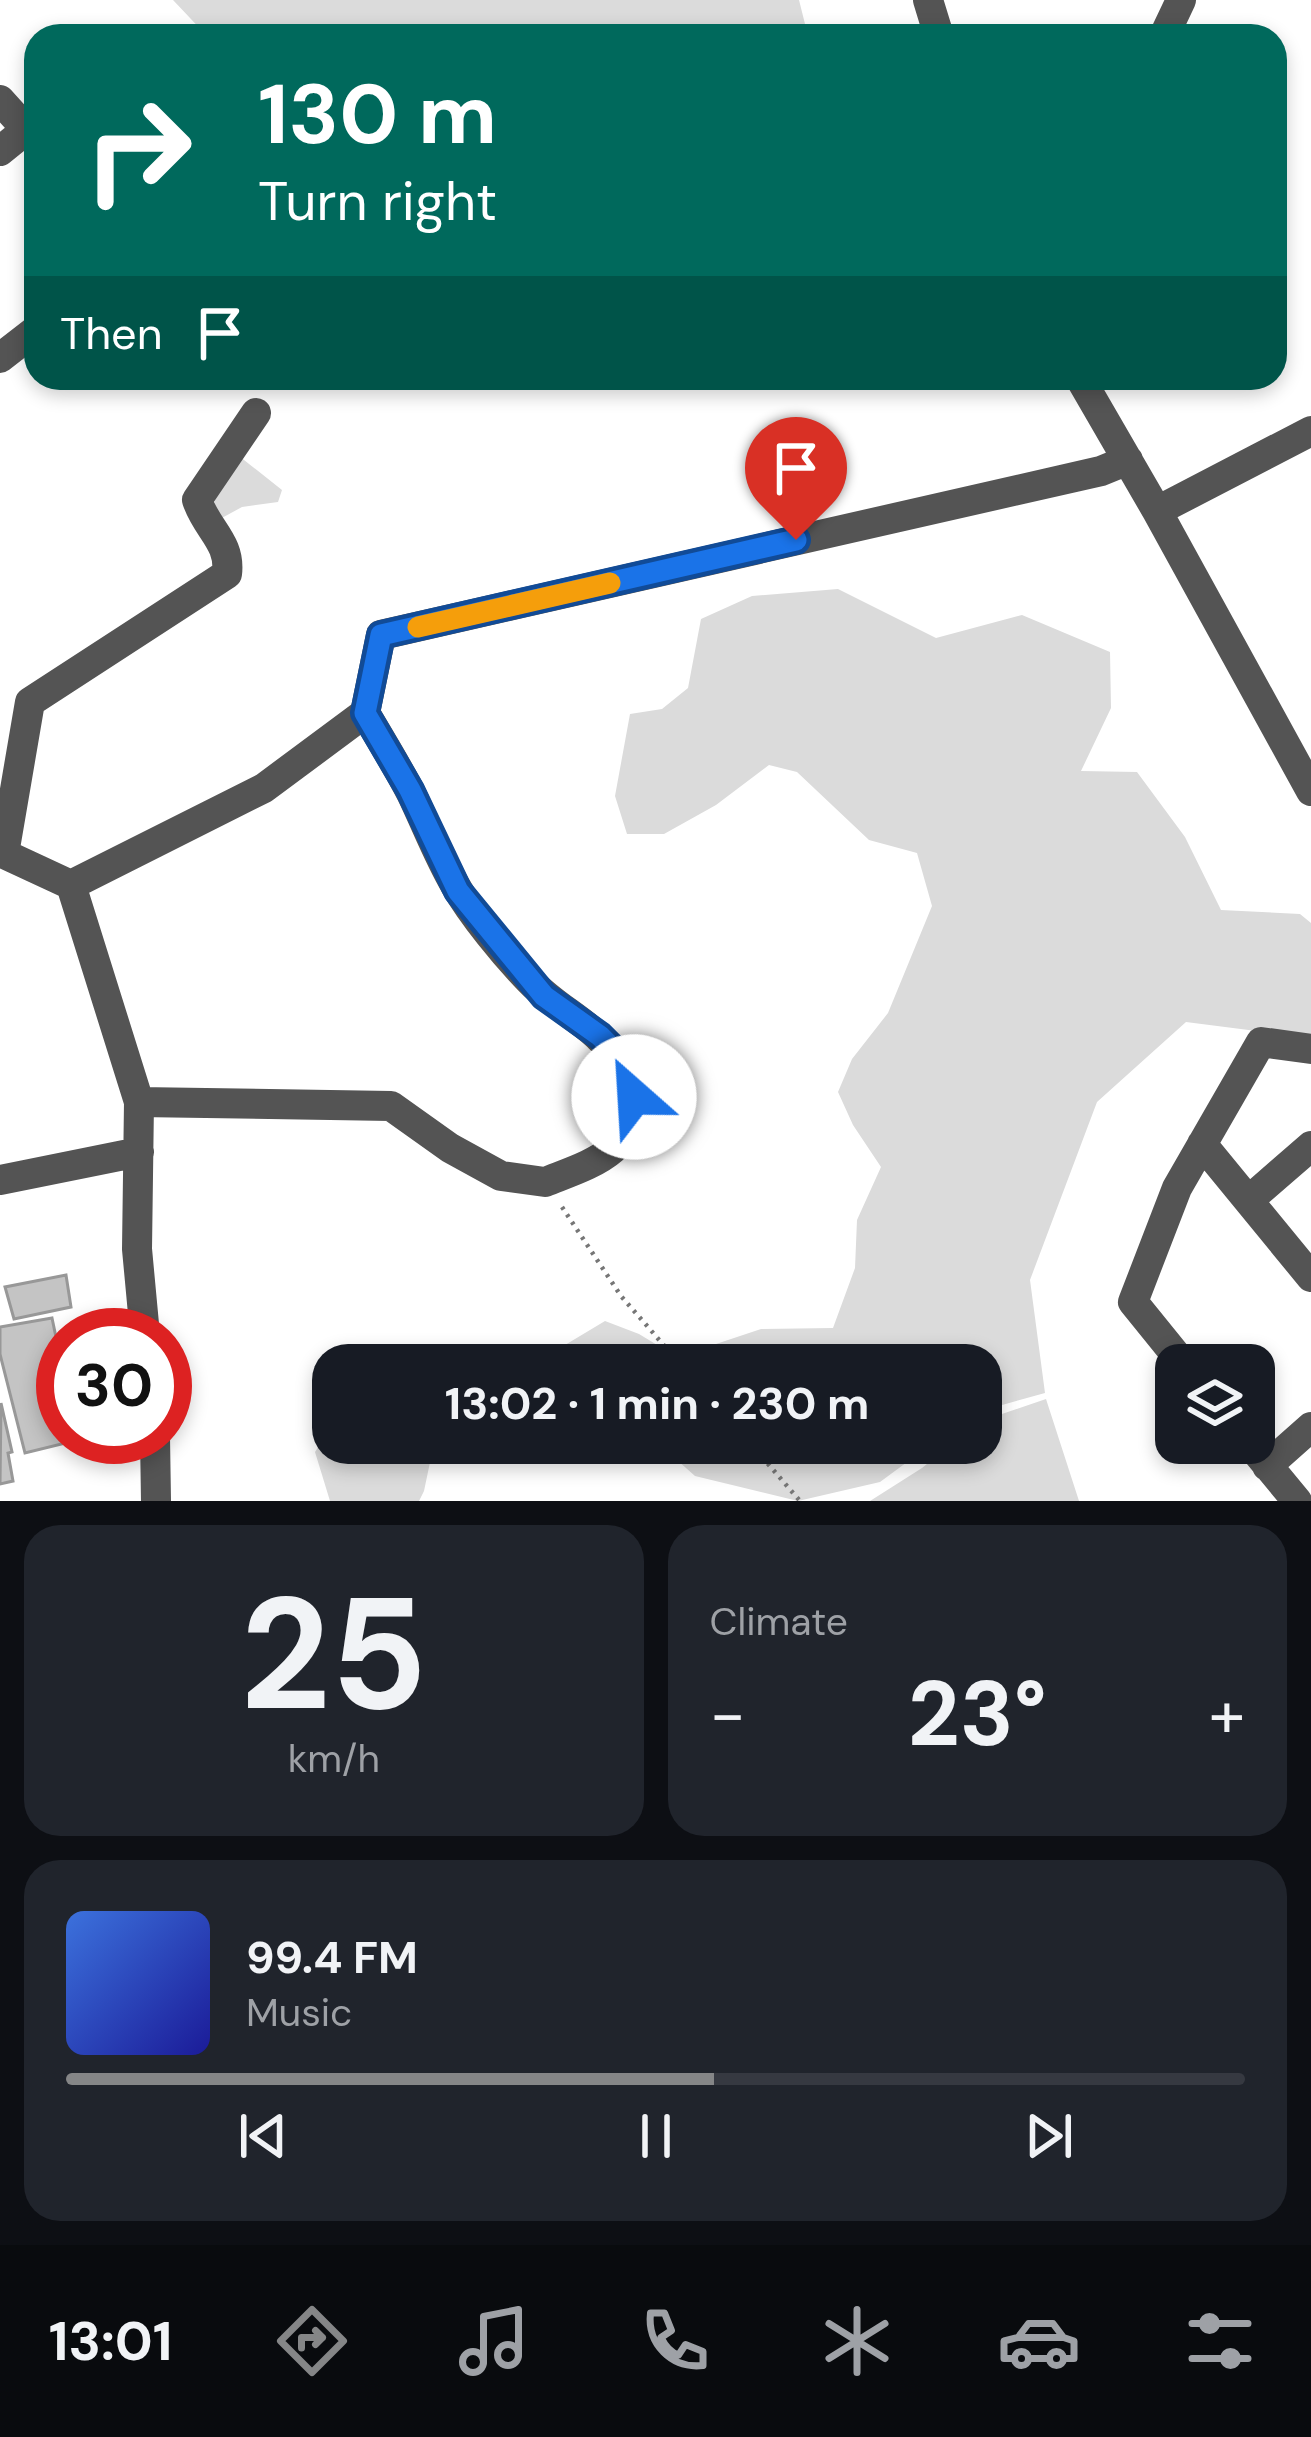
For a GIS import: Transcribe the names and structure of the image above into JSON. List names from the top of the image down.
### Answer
{
  "page": {
    "turn": ["130 m", "Turn right"],
    "then": "Then",
    "limit": "30",
    "trip": "13:02 · 1 min · 230 m",
    "tile": [
      ["25", "km/h"],
      "Climate"
    ],
    "heat": ["−", "23°", "+"],
    "song": ["99.4 FM", "Music"],
    "tabs": "13:01"
  }
}
